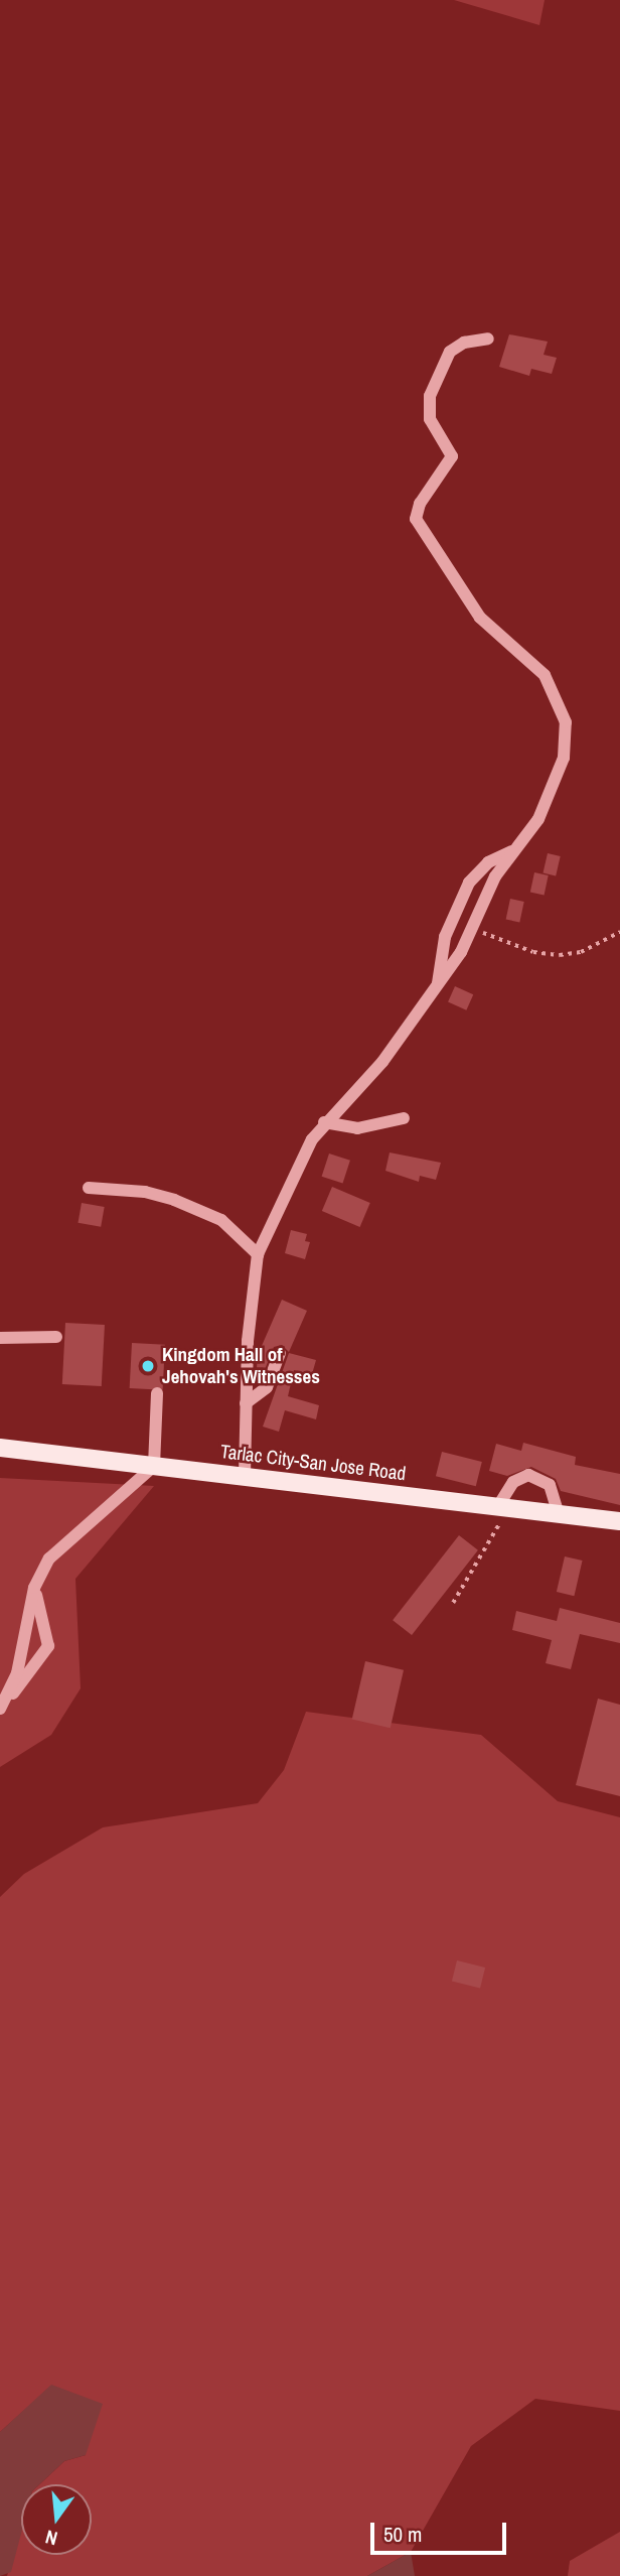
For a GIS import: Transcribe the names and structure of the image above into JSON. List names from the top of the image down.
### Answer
{
  "streets": {
    "main road": ["Tarlac City-San Jose Road"]
  },
  "places": ["Kingdom Hall of Jehovah's Witnesses"],
  "scale_bar": "50 m",
  "north": "bottom"
}
